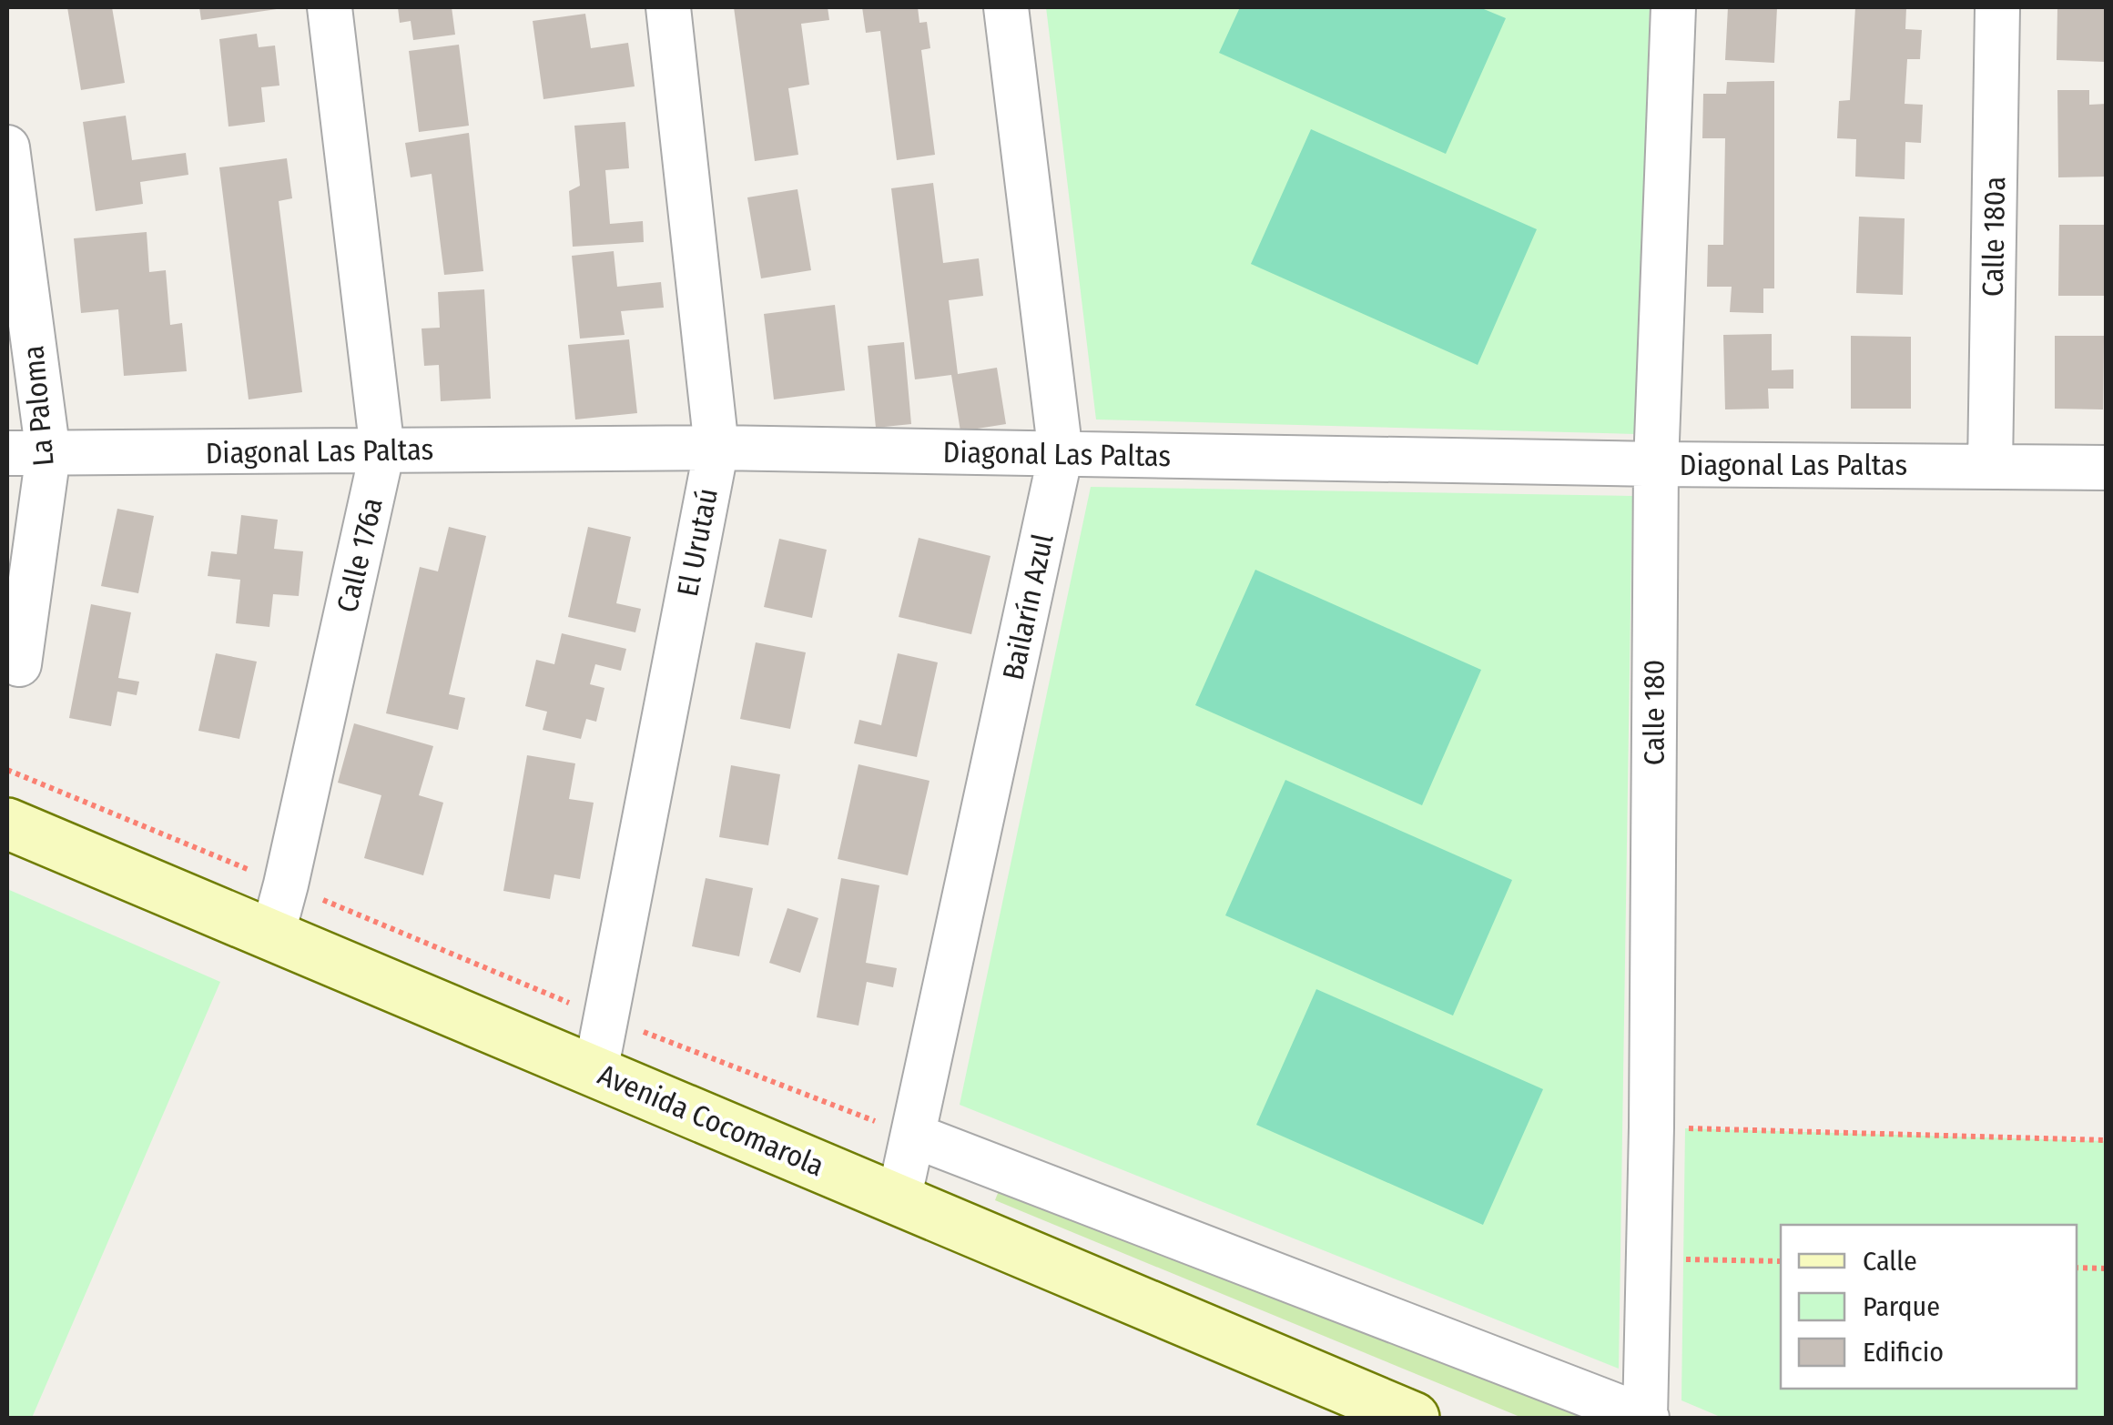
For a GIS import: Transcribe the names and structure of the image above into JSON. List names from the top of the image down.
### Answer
{
  "streets": {
    "main road": ["Avenida Cocomarola"],
    "street": [
      "Calle 180a",
      "La Paloma",
      "Diagonal Las Paltas",
      "El Urutaú",
      "Calle 176a",
      "Bailarín Azul",
      "Calle 180"
    ]
  },
  "crossings": [
    ["Calle 180a", "Diagonal Las Paltas"],
    ["La Paloma", "Diagonal Las Paltas"],
    ["Diagonal Las Paltas", "El Urutaú"],
    ["Diagonal Las Paltas", "Calle 176a"],
    ["Diagonal Las Paltas", "Bailarín Azul"],
    ["Diagonal Las Paltas", "Calle 180"],
    ["El Urutaú", "Avenida Cocomarola"],
    ["Calle 176a", "Avenida Cocomarola"],
    ["Bailarín Azul", "Avenida Cocomarola"]
  ],
  "legend": ["Calle", "Parque", "Edificio"]
}
